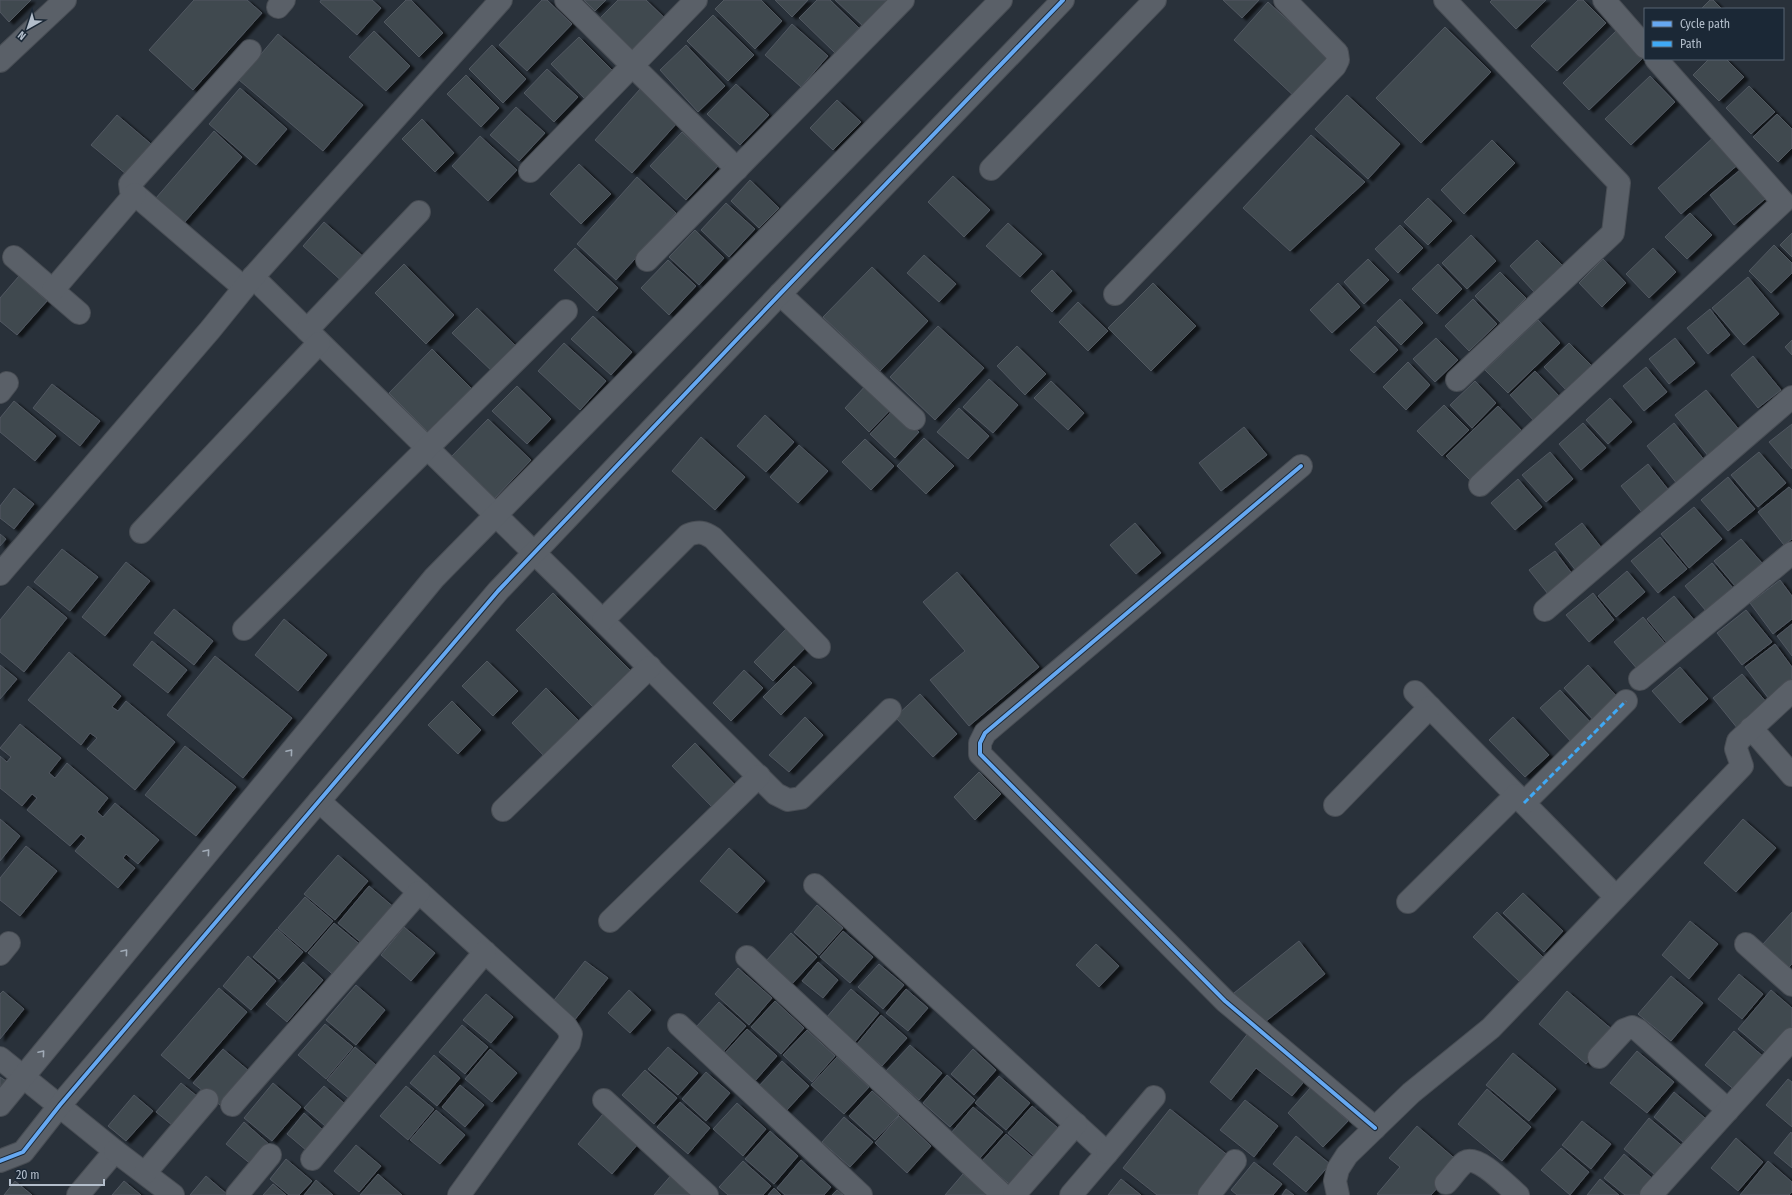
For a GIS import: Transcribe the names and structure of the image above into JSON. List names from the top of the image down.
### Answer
{
  "legend": ["Cycle path", "Path"],
  "scale_bar": "20 m",
  "north": "bottom left"
}
